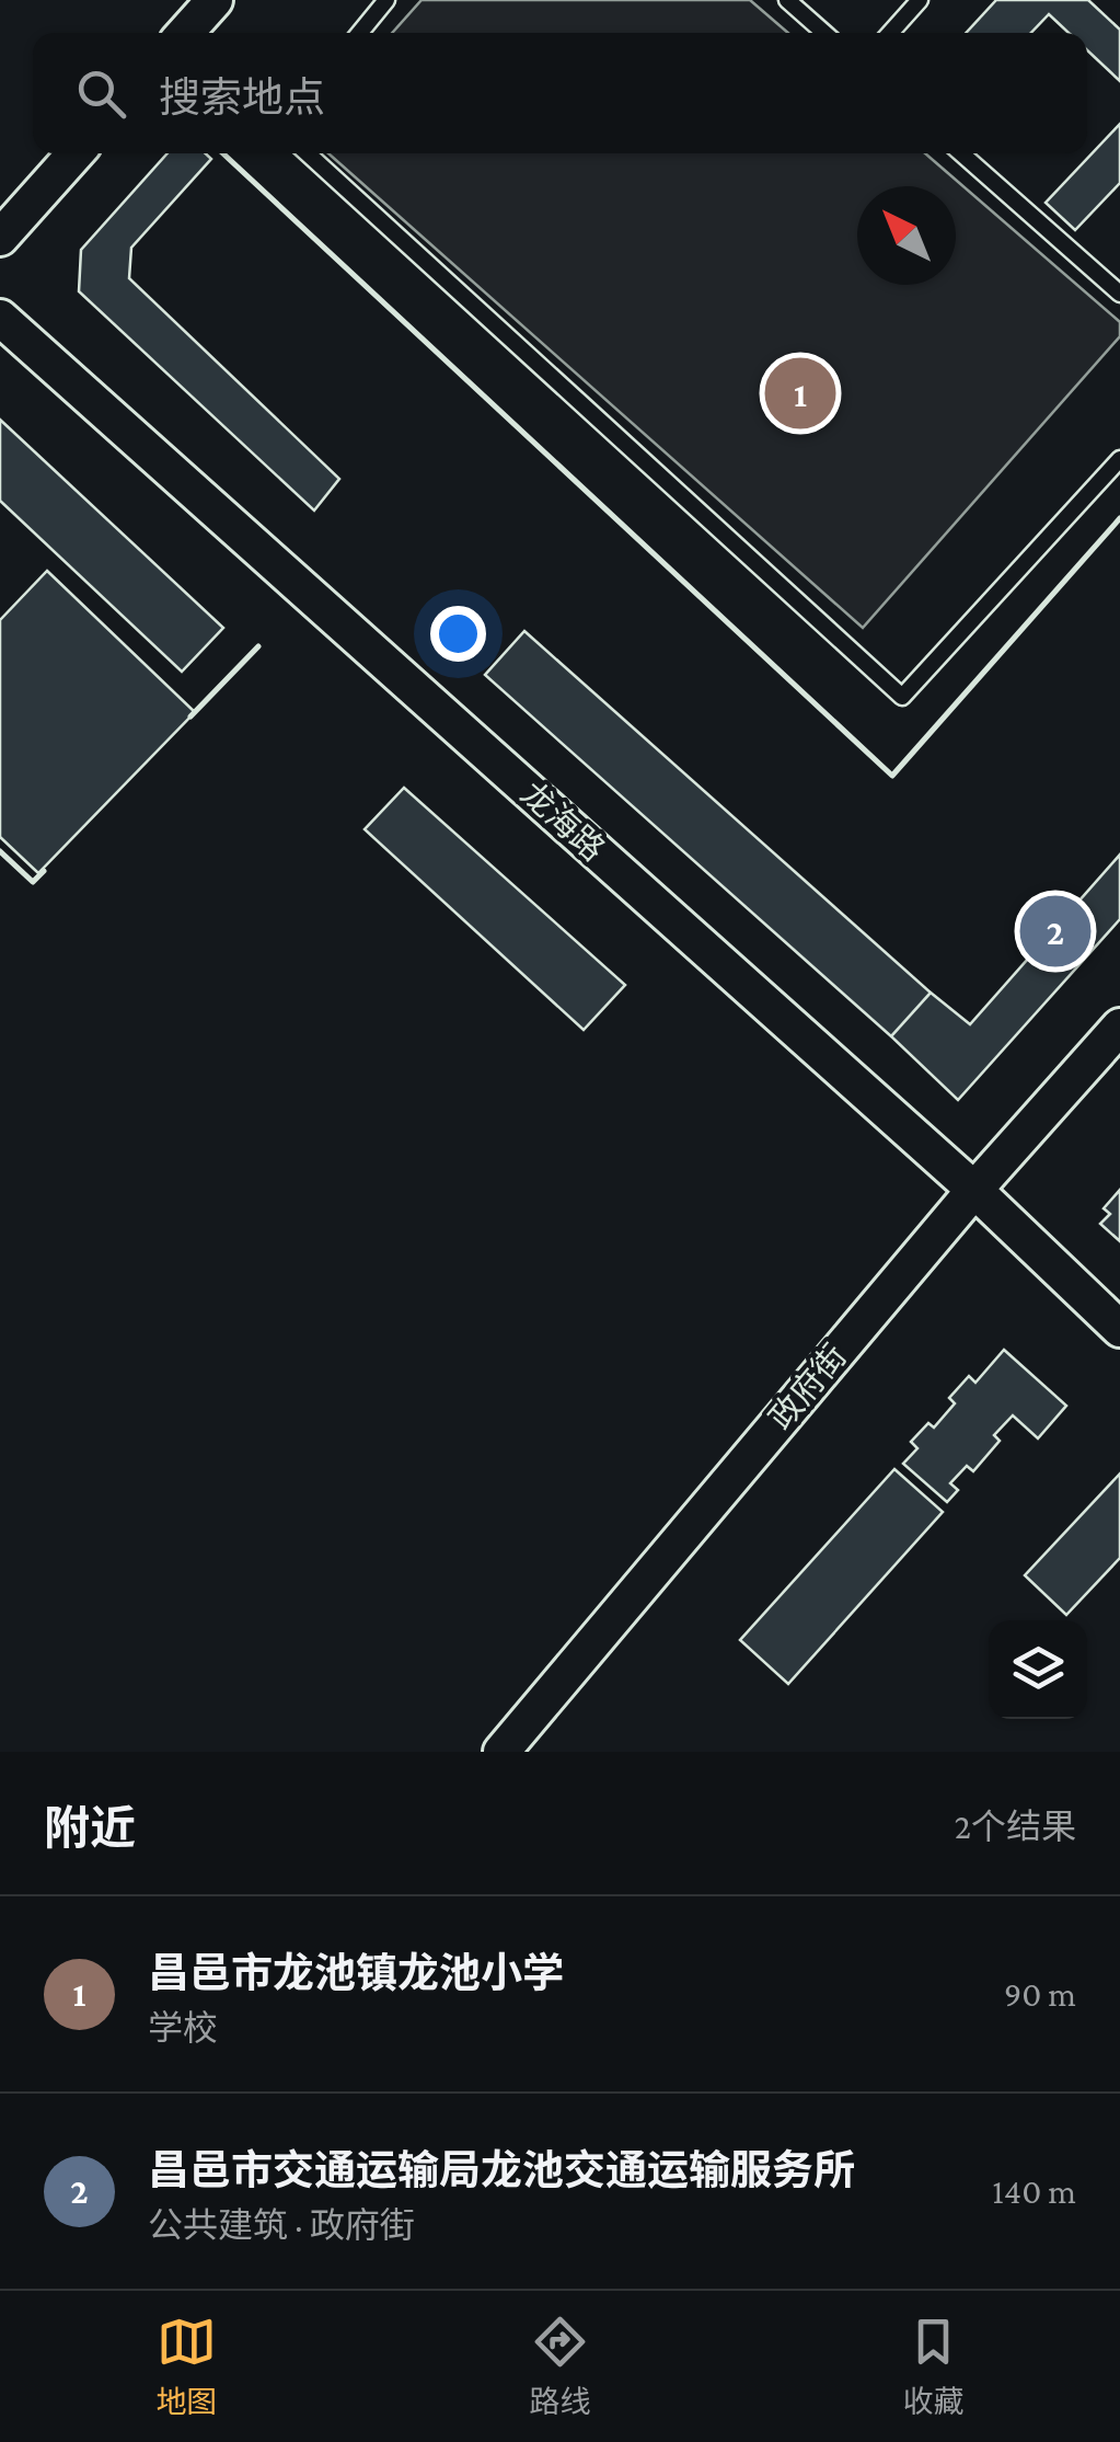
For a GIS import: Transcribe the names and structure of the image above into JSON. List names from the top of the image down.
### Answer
{
  "streets": {
    "street": ["龙海路", "政府街"]
  },
  "crossings": [
    ["龙海路", "政府街"]
  ],
  "north": "top left",
  "page": {
    "search": "搜索地点",
    "pins": ["1", "2"],
    "heading": ["附近", "2个结果"],
    "list": [
      {
        "mark": "1",
        "name": "昌邑市龙池镇龙池小学",
        "note": "学校",
        "value": "90 m"
      },
      {
        "mark": "2",
        "name": "昌邑市交通运输局龙池交通运输服务所",
        "note": "公共建筑 · 政府街",
        "value": "140 m"
      }
    ],
    "nav": ["地图", "路线", "收藏"]
  }
}
